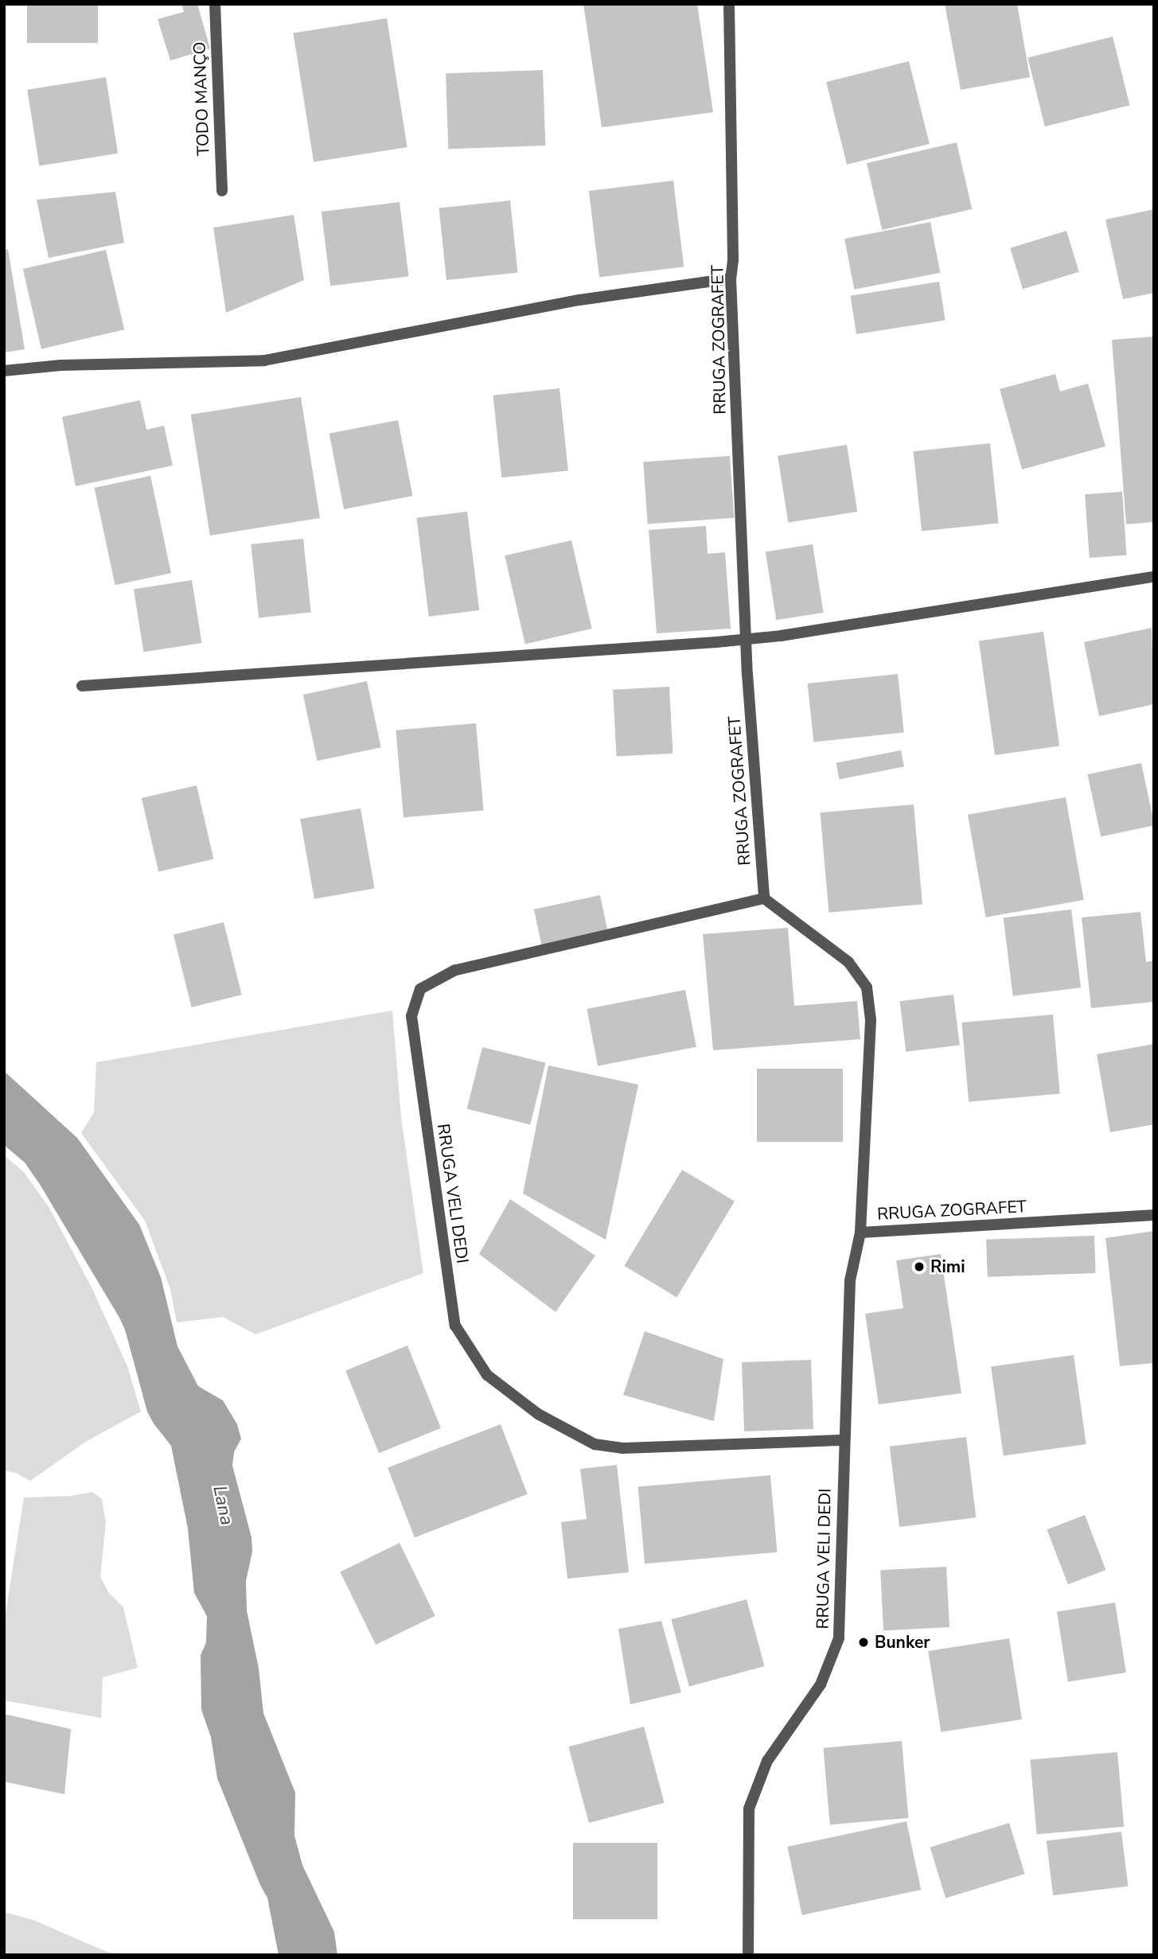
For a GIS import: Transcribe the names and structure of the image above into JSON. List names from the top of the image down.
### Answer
{
  "streets": {
    "street": ["TODO MANÇO", "RRUGA ZOGRAFET", "RRUGA VELI DEDI"]
  },
  "crossings": [
    ["RRUGA ZOGRAFET", "RRUGA VELI DEDI"]
  ],
  "water": ["Lana"],
  "places": ["Rimi", "Bunker"]
}
